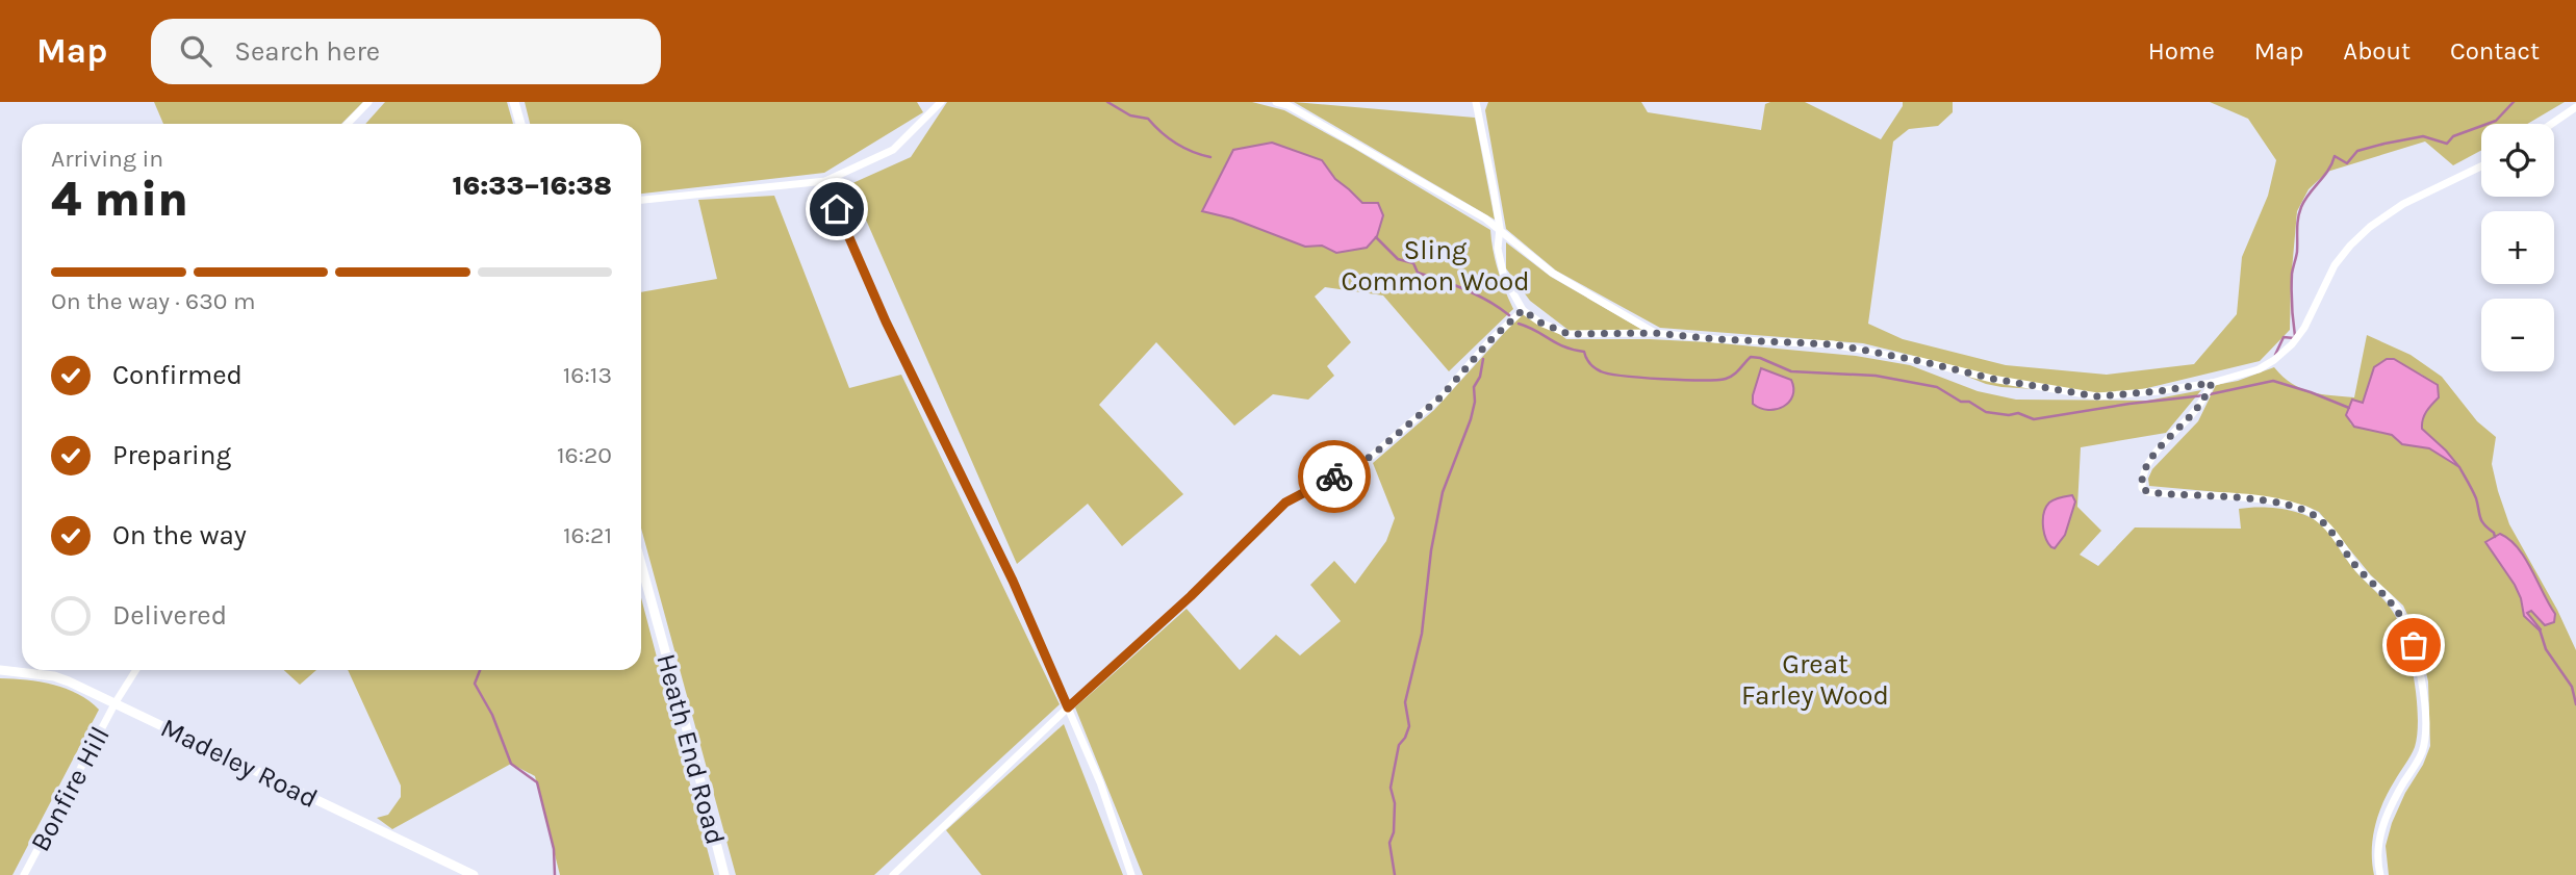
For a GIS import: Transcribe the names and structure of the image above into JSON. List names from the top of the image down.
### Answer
{
  "streets": {
    "street": ["Heath End Road", "Madeley Road", "Bonfire Hill"]
  },
  "crossings": [
    ["Madeley Road", "Bonfire Hill"]
  ],
  "parks": ["Sling Common Wood", "Great Farley Wood"],
  "page": {
    "header": "Map",
    "search": "Search here",
    "nav": [
      "Home",
      "Map",
      "About",
      "Contact"
    ],
    "map_buttons": ["+", "−"],
    "heading": ["4 min", "Arriving in", "16:33–16:38"],
    "bar": "On the way · 630 m",
    "list": [
      ["Confirmed", "16:13"],
      ["Preparing", "16:20"],
      ["On the way", "16:21"],
      "Delivered"
    ]
  }
}
